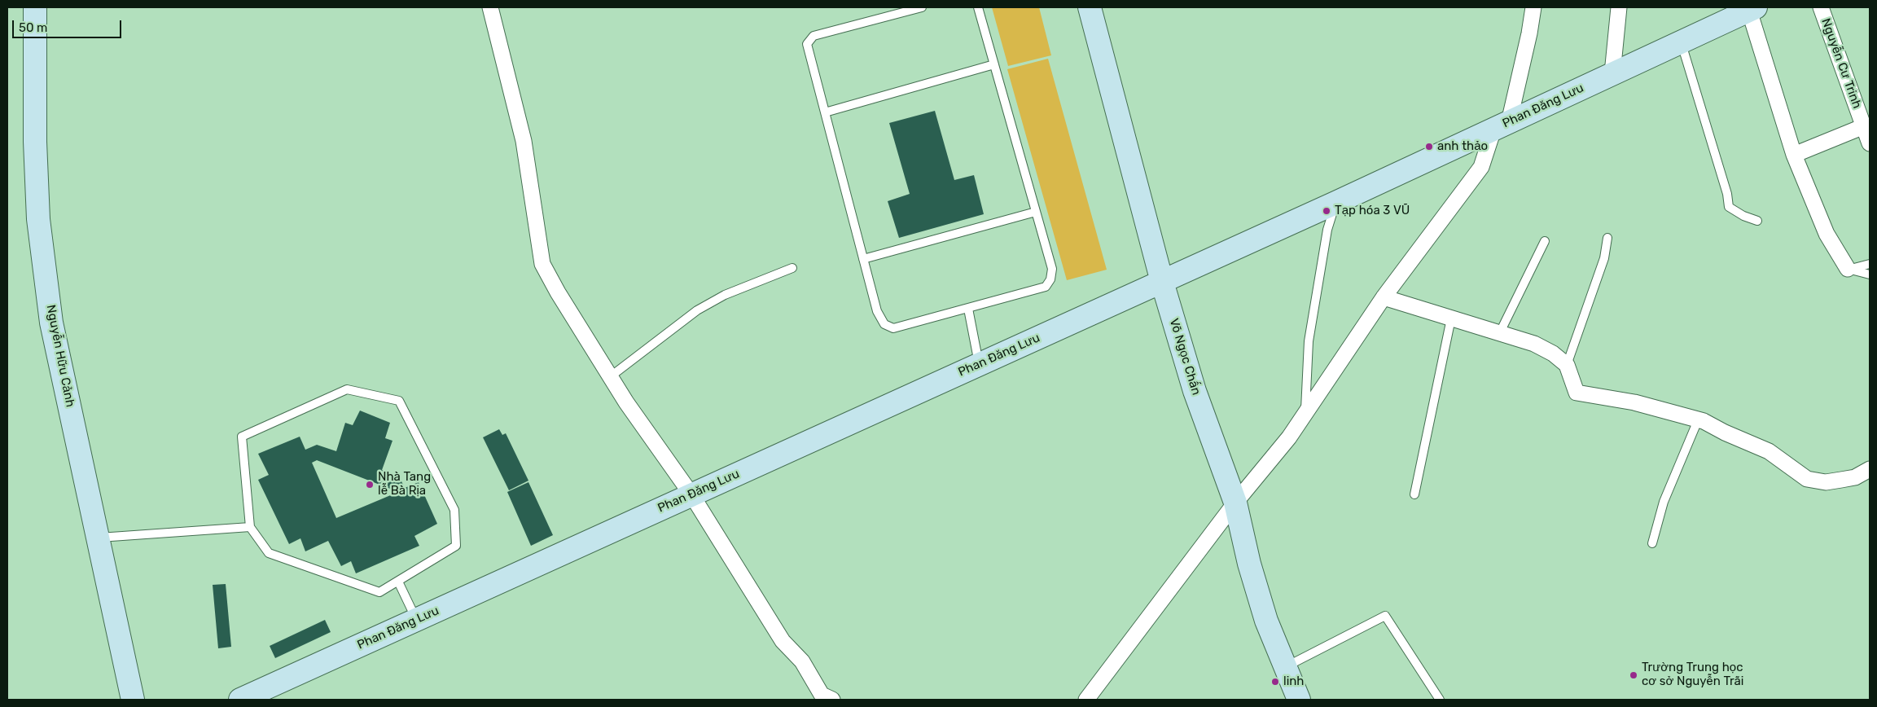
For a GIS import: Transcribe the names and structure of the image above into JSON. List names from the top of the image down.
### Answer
{
  "streets": {
    "street": [
      "Nguyễn Cư Trinh",
      "Phan Đăng Lưu",
      "Nguyễn Hữu Cảnh",
      "Võ Ngọc Chấn"
    ]
  },
  "crossings": [
    ["Phan Đăng Lưu", "Võ Ngọc Chấn"]
  ],
  "places": [
    "anh thảo",
    "Tạp hóa 3 VŨ",
    "Nhà Tang lễ Bà Rịa",
    "Trường Trung học cơ sở Nguyễn Trãi",
    "linh"
  ],
  "scale_bar": "50 m"
}
